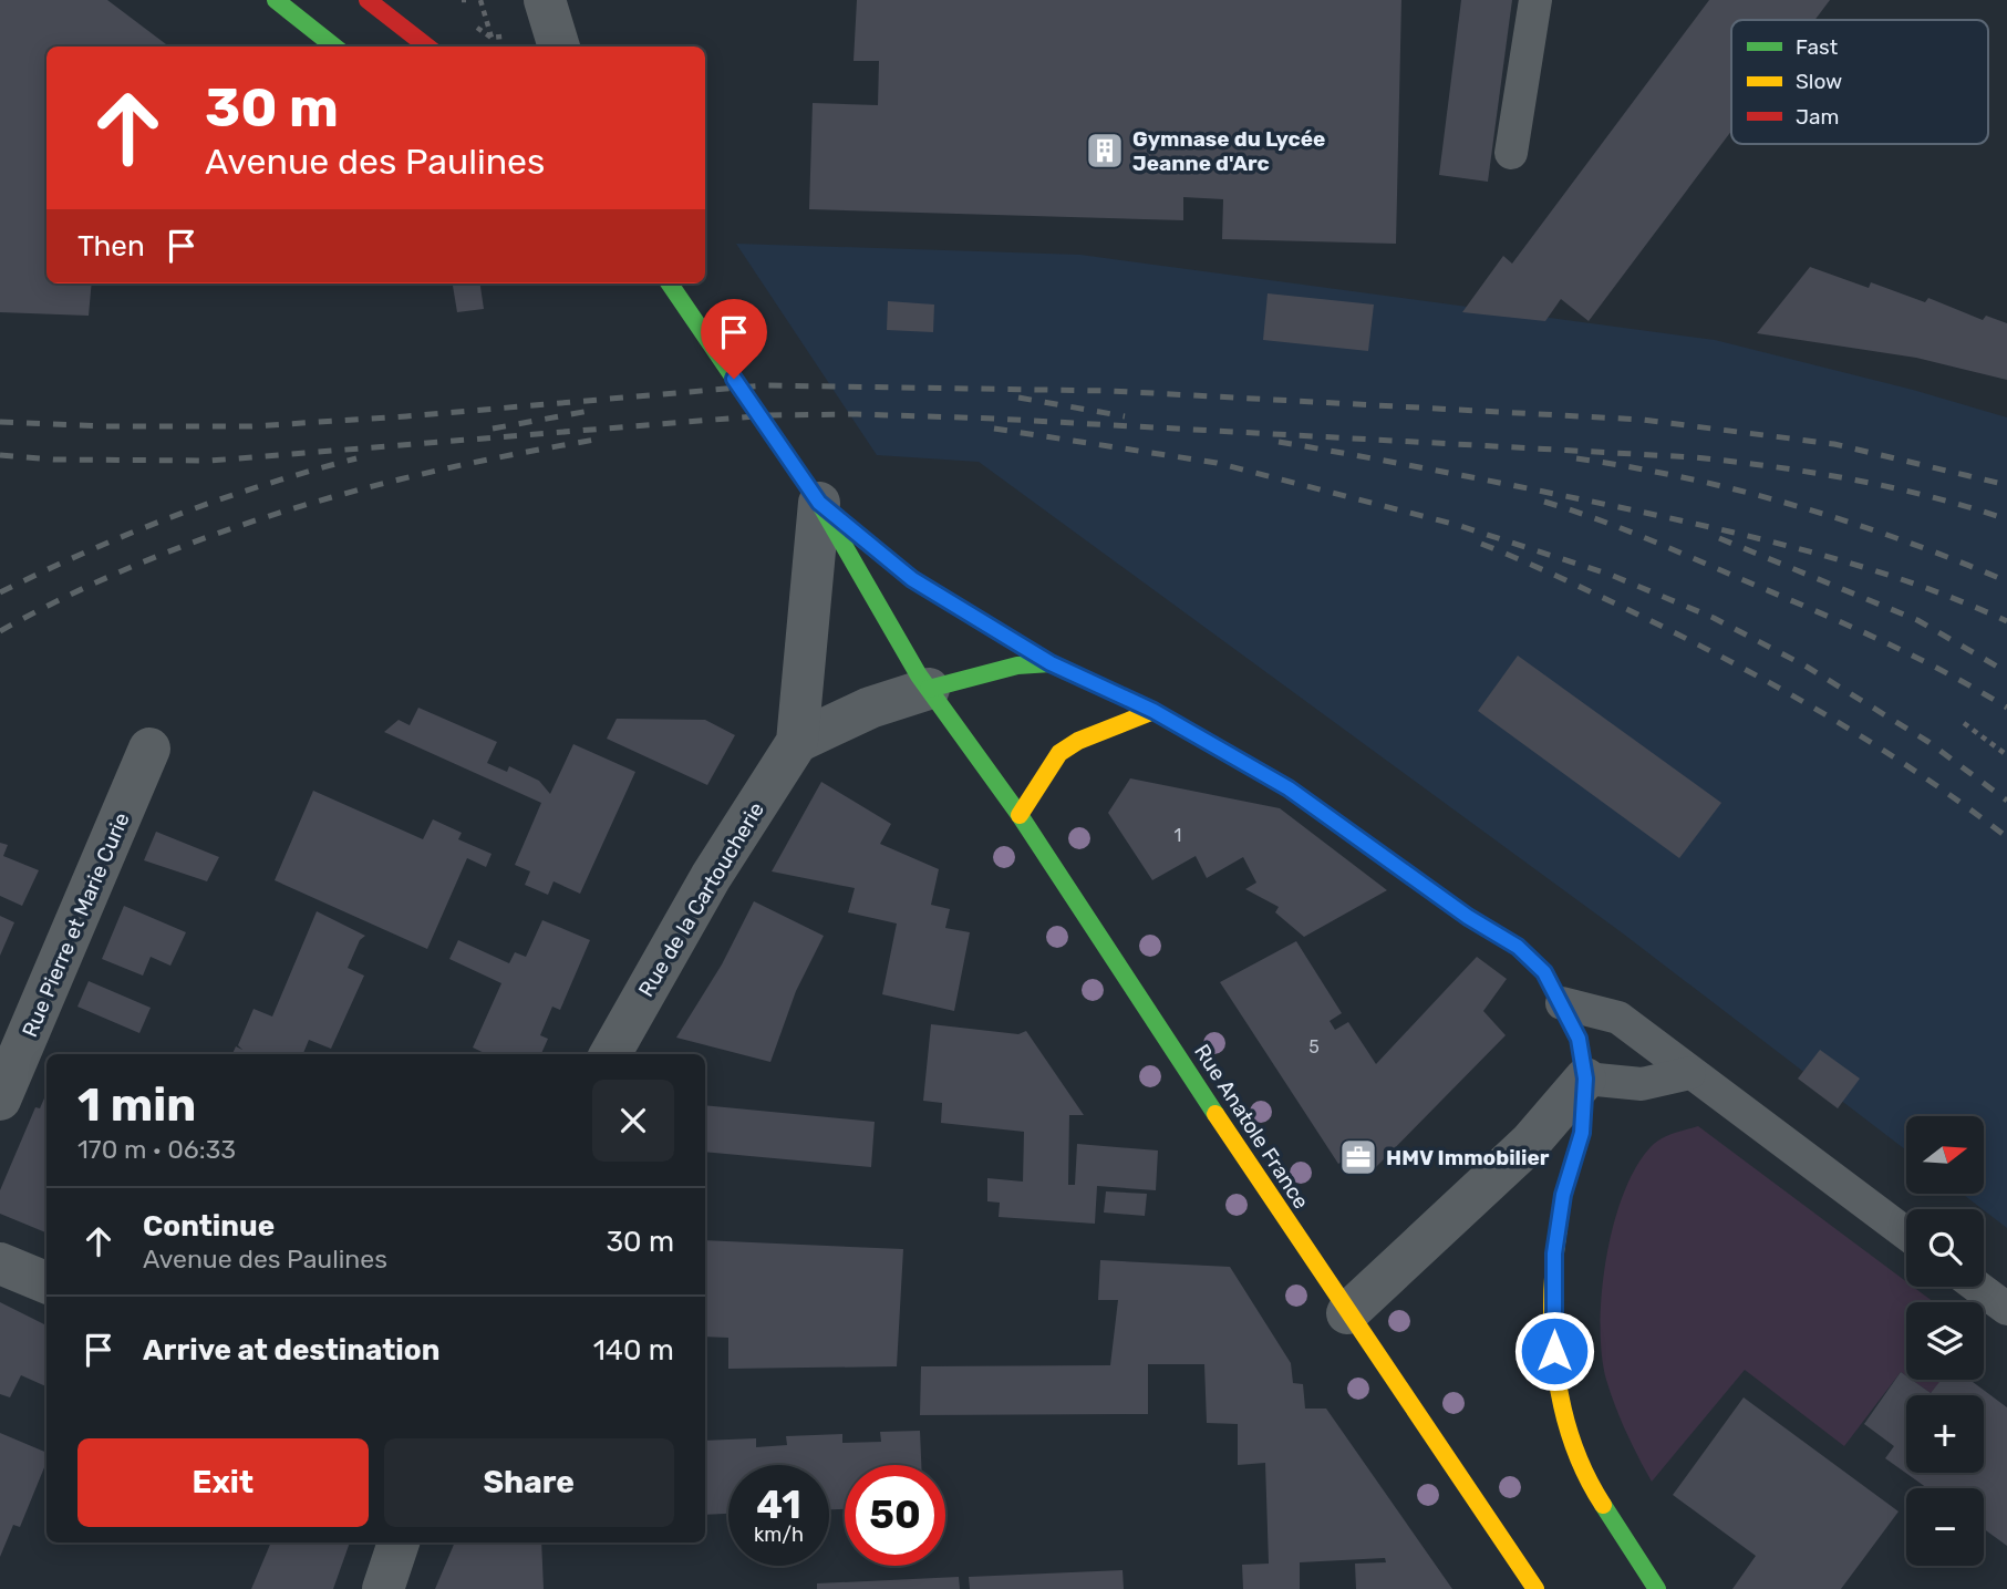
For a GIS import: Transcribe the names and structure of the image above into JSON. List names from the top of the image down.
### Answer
{
  "streets": {
    "main road": ["Rue Anatole France"],
    "street": ["Rue de la Cartoucherie", "Rue Pierre et Marie Curie"]
  },
  "crossings": [
    ["Rue de la Cartoucherie", "Rue Anatole France"]
  ],
  "places": {
    "building": ["Gymnase du Lycée Jeanne d'Arc"],
    "office": ["HMV Immobilier"]
  },
  "house_numbers": ["1", "5"],
  "legend": ["Fast", "Slow", "Jam"],
  "north": "right",
  "page": {
    "turn": ["30 m", "Avenue des Paulines"],
    "then": "Then",
    "heading": ["1 min", "170 m · 06:33"],
    "map_buttons": ["+", "−"],
    "list": [
      {
        "name": "Continue",
        "note": "Avenue des Paulines",
        "value": "30 m"
      },
      {
        "name": "Arrive at destination",
        "value": "140 m"
      }
    ],
    "buttons": ["Exit", "Share"],
    "speed": "41 km/h",
    "limit": "50"
  }
}
